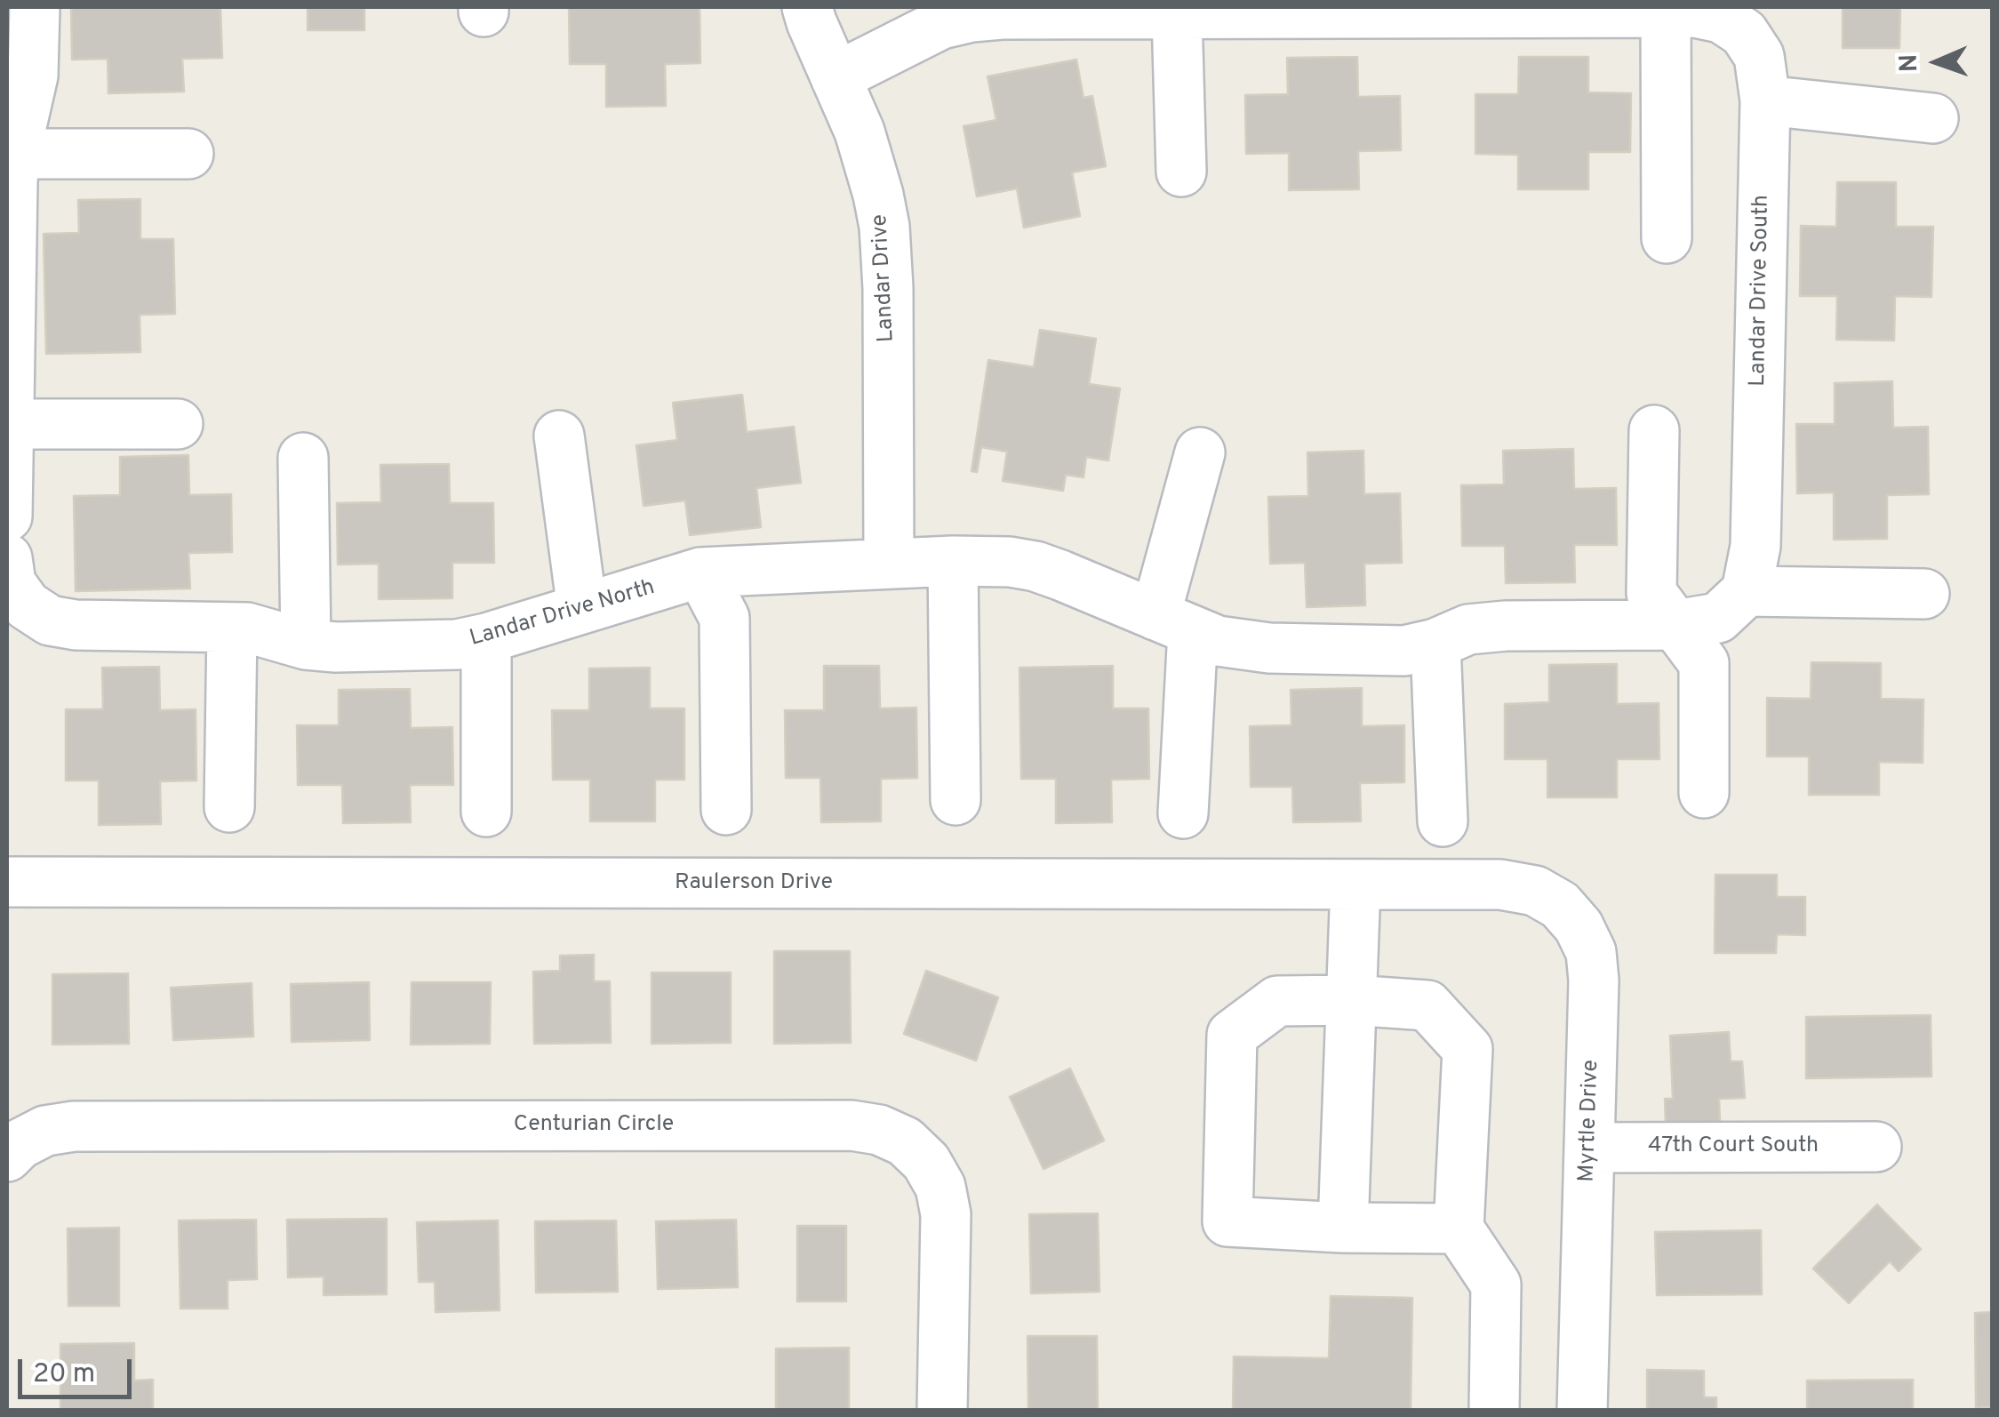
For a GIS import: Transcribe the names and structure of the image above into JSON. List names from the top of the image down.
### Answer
{
  "streets": {
    "street": [
      "Landar Drive",
      "Landar Drive South",
      "Landar Drive North",
      "Raulerson Drive",
      "Myrtle Drive",
      "Centurian Circle",
      "47th Court South"
    ]
  },
  "crossings": [
    ["Landar Drive", "Landar Drive South"],
    ["Landar Drive", "Landar Drive North"],
    ["Raulerson Drive", "Myrtle Drive"],
    ["Myrtle Drive", "47th Court South"]
  ],
  "scale_bar": "20 m",
  "north": "left"
}
